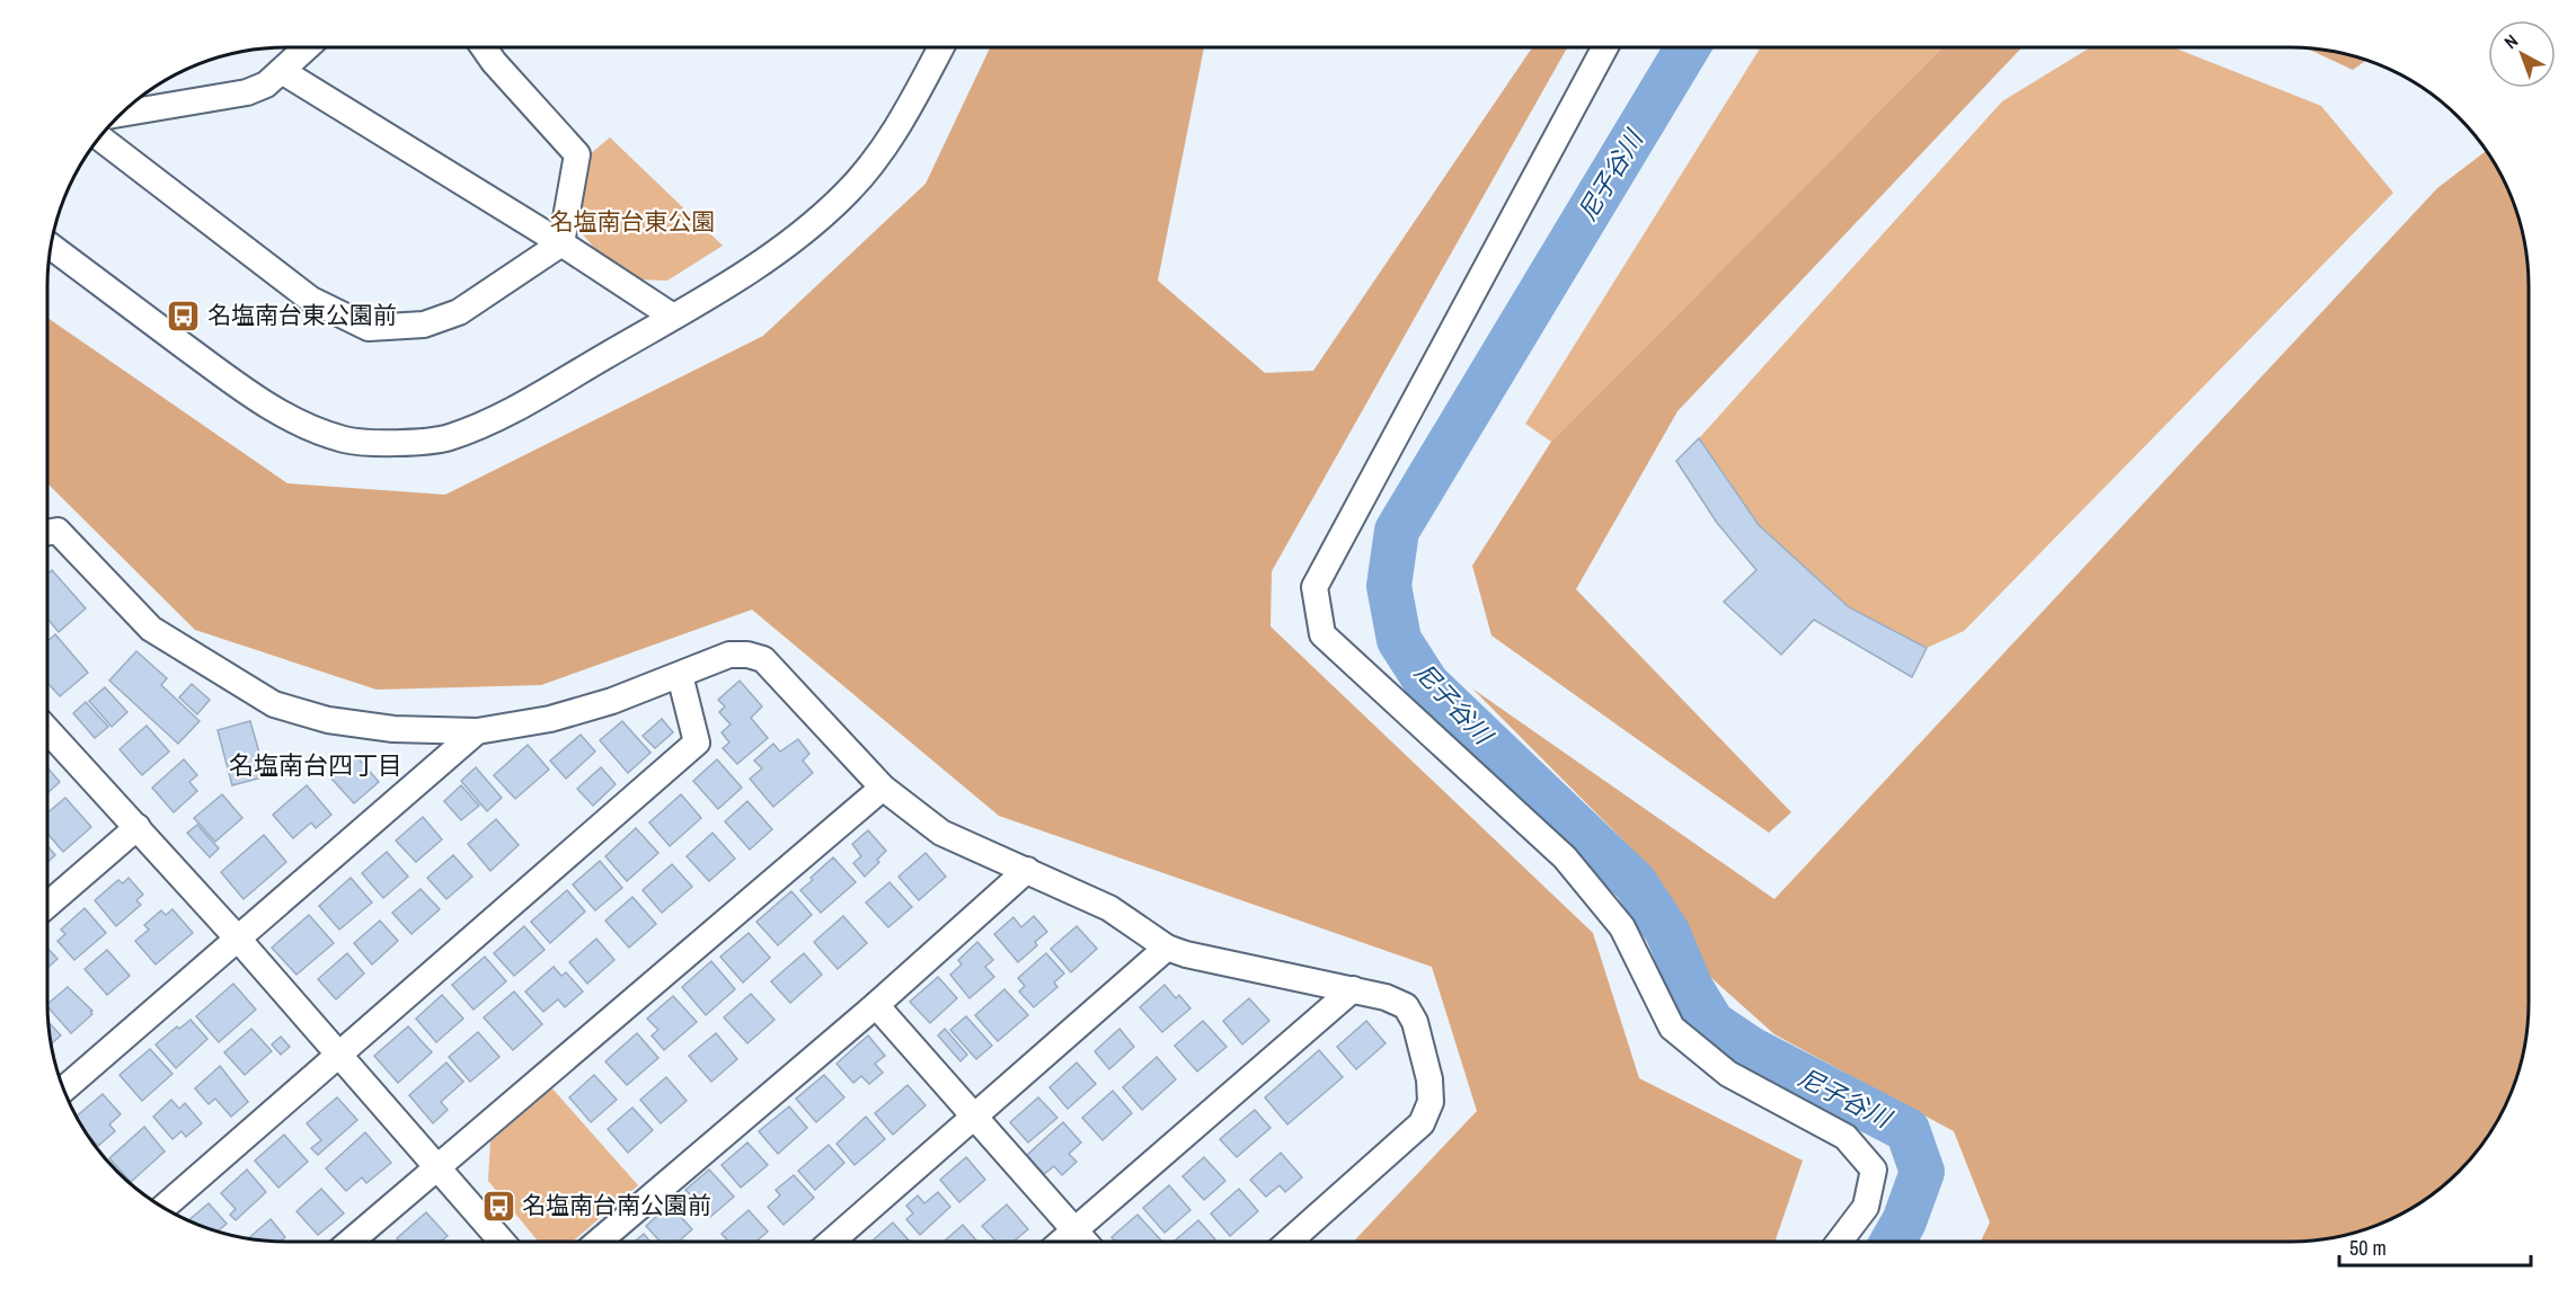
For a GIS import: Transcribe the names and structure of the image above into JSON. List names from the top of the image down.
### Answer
{
  "districts": ["名塩南台四丁目"],
  "water": ["尼子谷川"],
  "parks": ["名塩南台東公園"],
  "places": {
    "bus stop": ["名塩南台東公園前", "名塩南台南公園前"]
  },
  "scale_bar": "50 m",
  "north": "top left"
}
